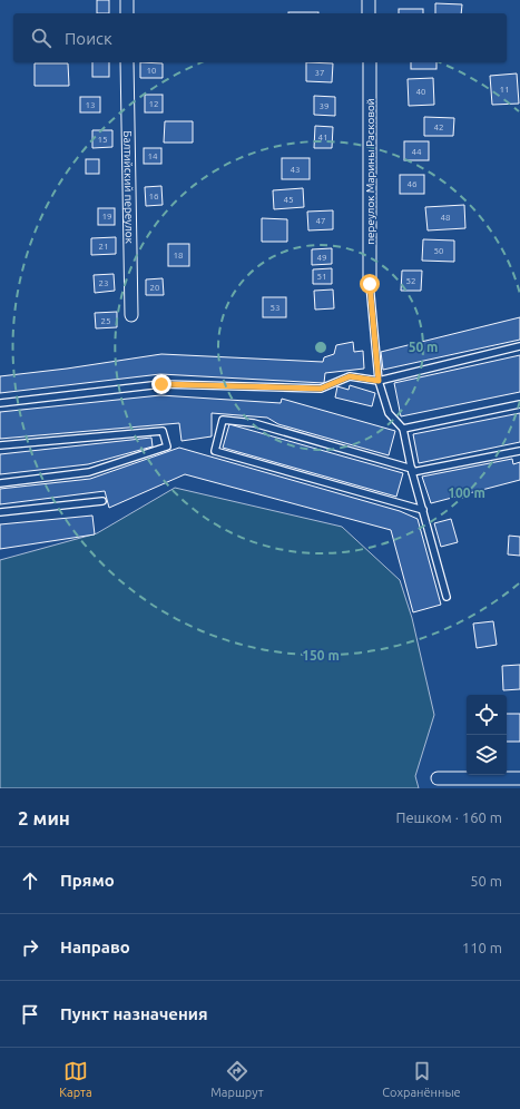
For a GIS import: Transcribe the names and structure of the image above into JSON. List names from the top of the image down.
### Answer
{
  "streets": {
    "street": ["переулок Марины Расковой", "Балтийский переулок"]
  },
  "house_numbers": [
    "10",
    "37",
    "11",
    "40",
    "12",
    "13",
    "39",
    "42",
    "41",
    "15",
    "44",
    "14",
    "43",
    "46",
    "16",
    "45",
    "19",
    "48",
    "47",
    "21",
    "50",
    "18",
    "49",
    "51",
    "52",
    "23",
    "20",
    "53",
    "25"
  ],
  "page": {
    "search": "Поиск",
    "heading": ["2 мин", "Пешком · 160 m"],
    "list": [
      ["Прямо", "50 m"],
      ["Направо", "110 m"],
      "Пункт назначения"
    ],
    "nav": ["Карта", "Маршрут", "Сохранённые"]
  },
  "rings": ["50 m", "100 m", "150 m"]
}
